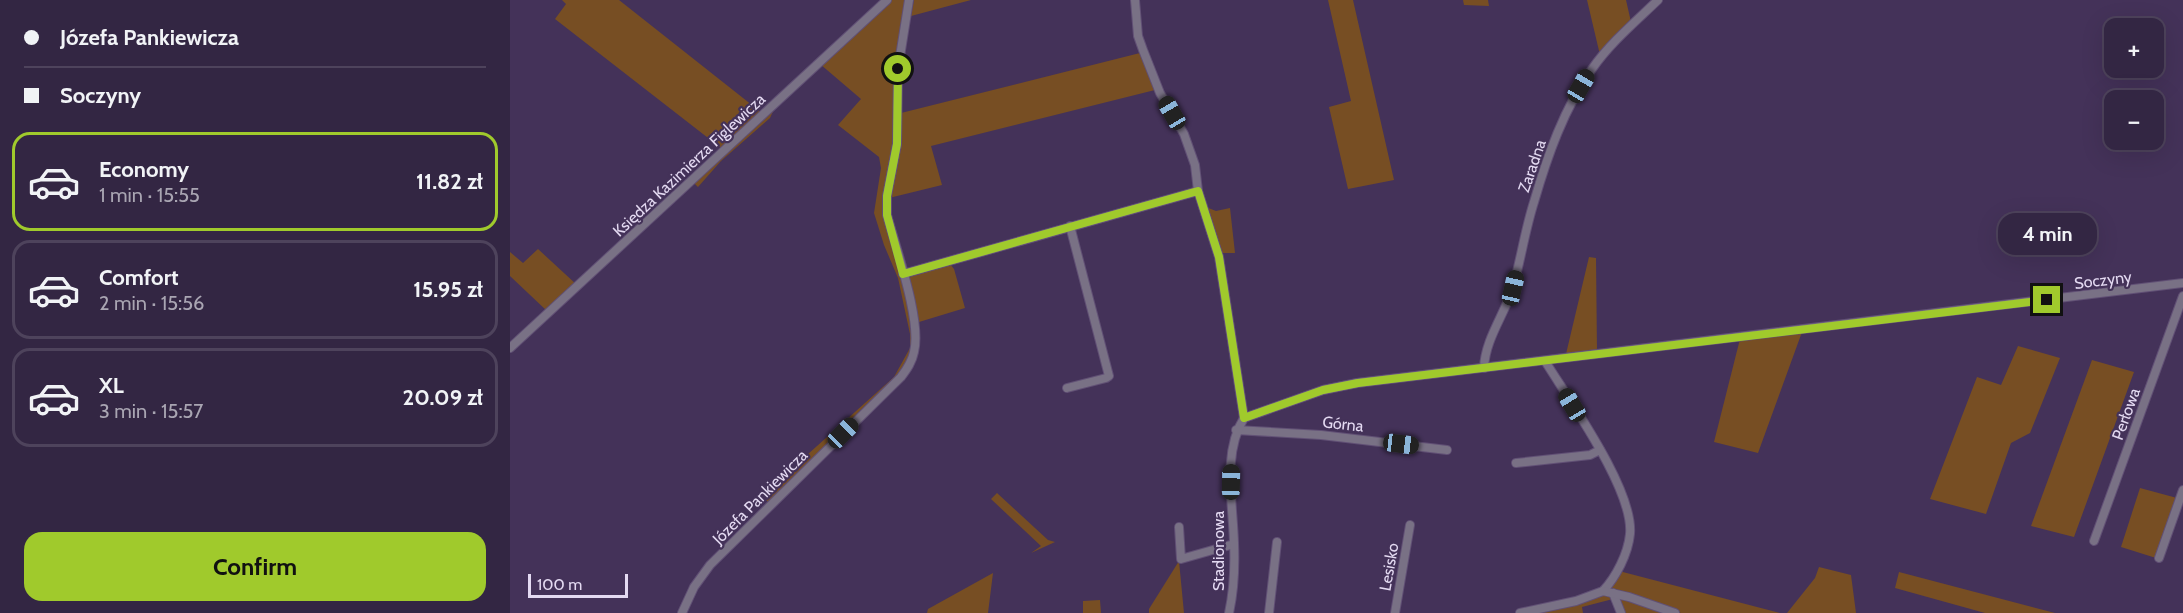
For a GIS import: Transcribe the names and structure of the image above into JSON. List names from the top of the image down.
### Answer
{
  "streets": {
    "street": [
      "Księdza Kazimierza Figlewicza",
      "Zaradna",
      "Soczyny",
      "Perłowa",
      "Górna",
      "Józefa Pankiewicza",
      "Stadionowa",
      "Lesisko"
    ]
  },
  "crossings": [
    ["Zaradna", "Soczyny"],
    ["Soczyny", "Stadionowa"],
    ["Górna", "Stadionowa"]
  ],
  "scale_bar": "100 m",
  "page": {
    "banner": ["Józefa Pankiewicza", "Soczyny"],
    "map_buttons": ["+", "−"],
    "list": [
      {
        "name": "Economy",
        "note": "1 min · 15:55",
        "value": "11.82 zł"
      },
      {
        "name": "Comfort",
        "note": "2 min · 15:56",
        "value": "15.95 zł"
      },
      {
        "name": "XL",
        "note": "3 min · 15:57",
        "value": "20.09 zł"
      }
    ],
    "bubble": "4 min",
    "buttons": "Confirm",
    "scale": "100 m"
  }
}
